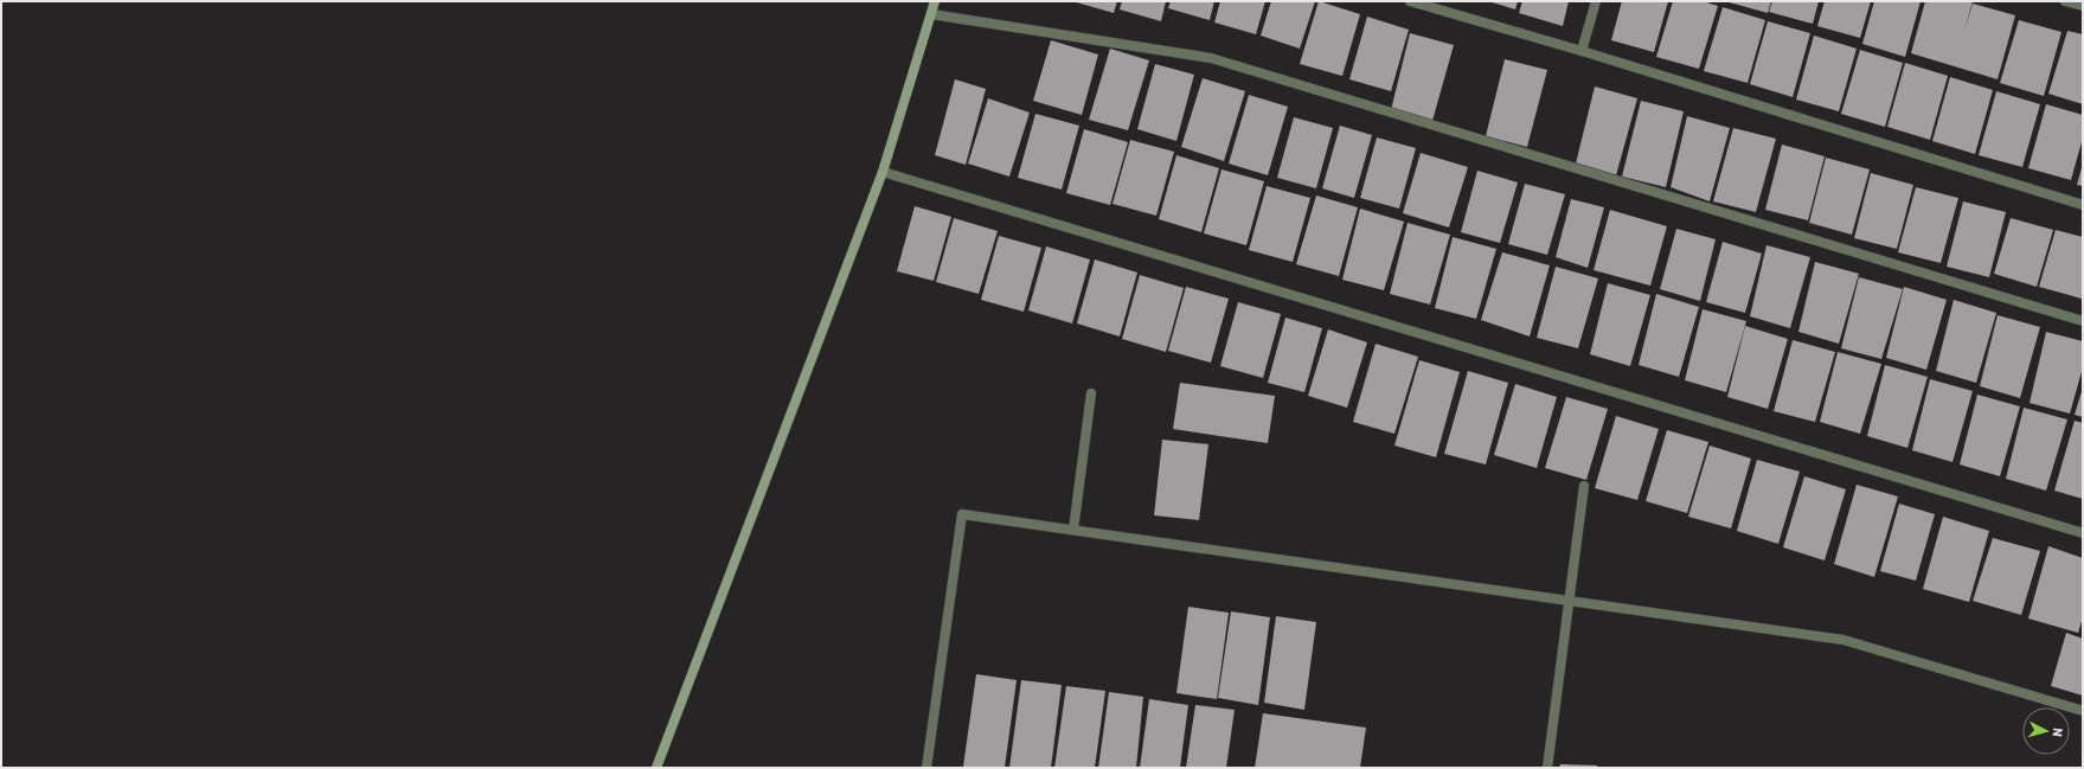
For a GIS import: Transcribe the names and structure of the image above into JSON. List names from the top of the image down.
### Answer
{
  "north": "right"
}
